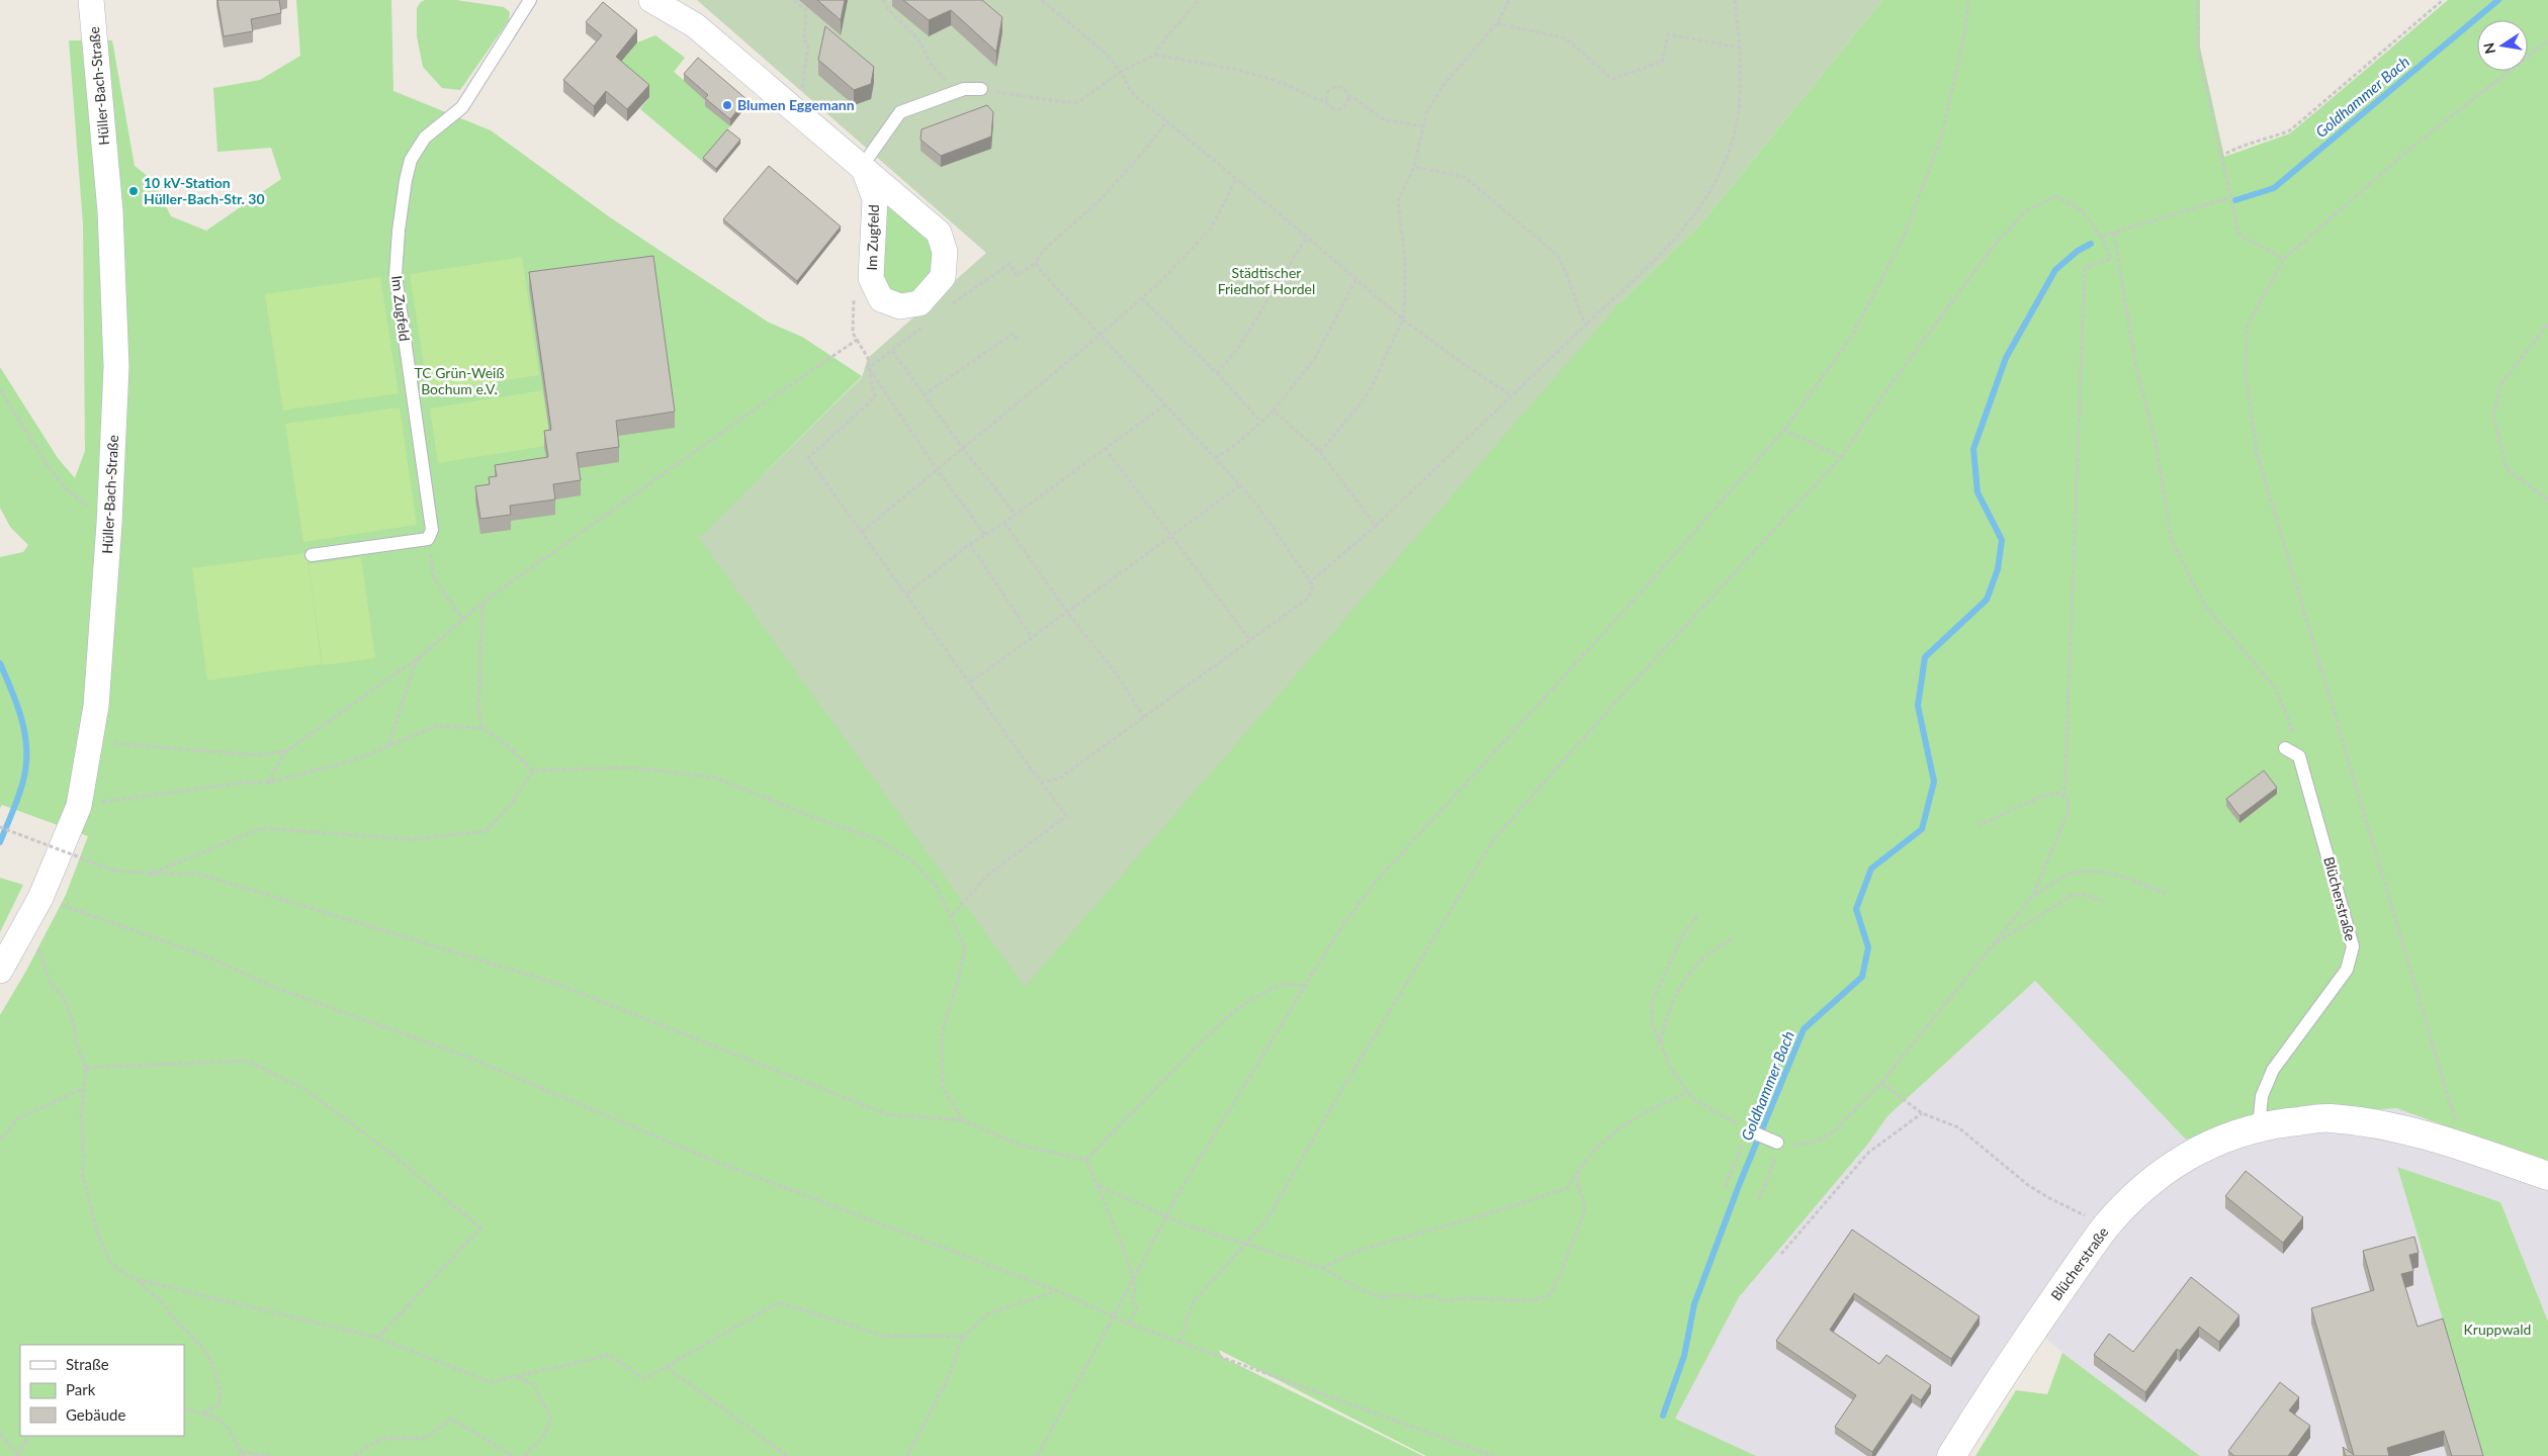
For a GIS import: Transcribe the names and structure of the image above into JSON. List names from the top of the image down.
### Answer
{
  "streets": {
    "street": ["Hüller-Bach-Straße", "Im Zugfeld", "Blücherstraße"]
  },
  "water": ["Goldhammer Bach"],
  "parks": ["Städtischer Friedhof Hordel", "TC Grün-Weiß Bochum e.V.", "Kruppwald"],
  "places": ["Blumen Eggemann", "10 kV-Station Hüller-Bach-Str. 30"],
  "legend": ["Straße", "Park", "Gebäude"],
  "north": "left"
}
